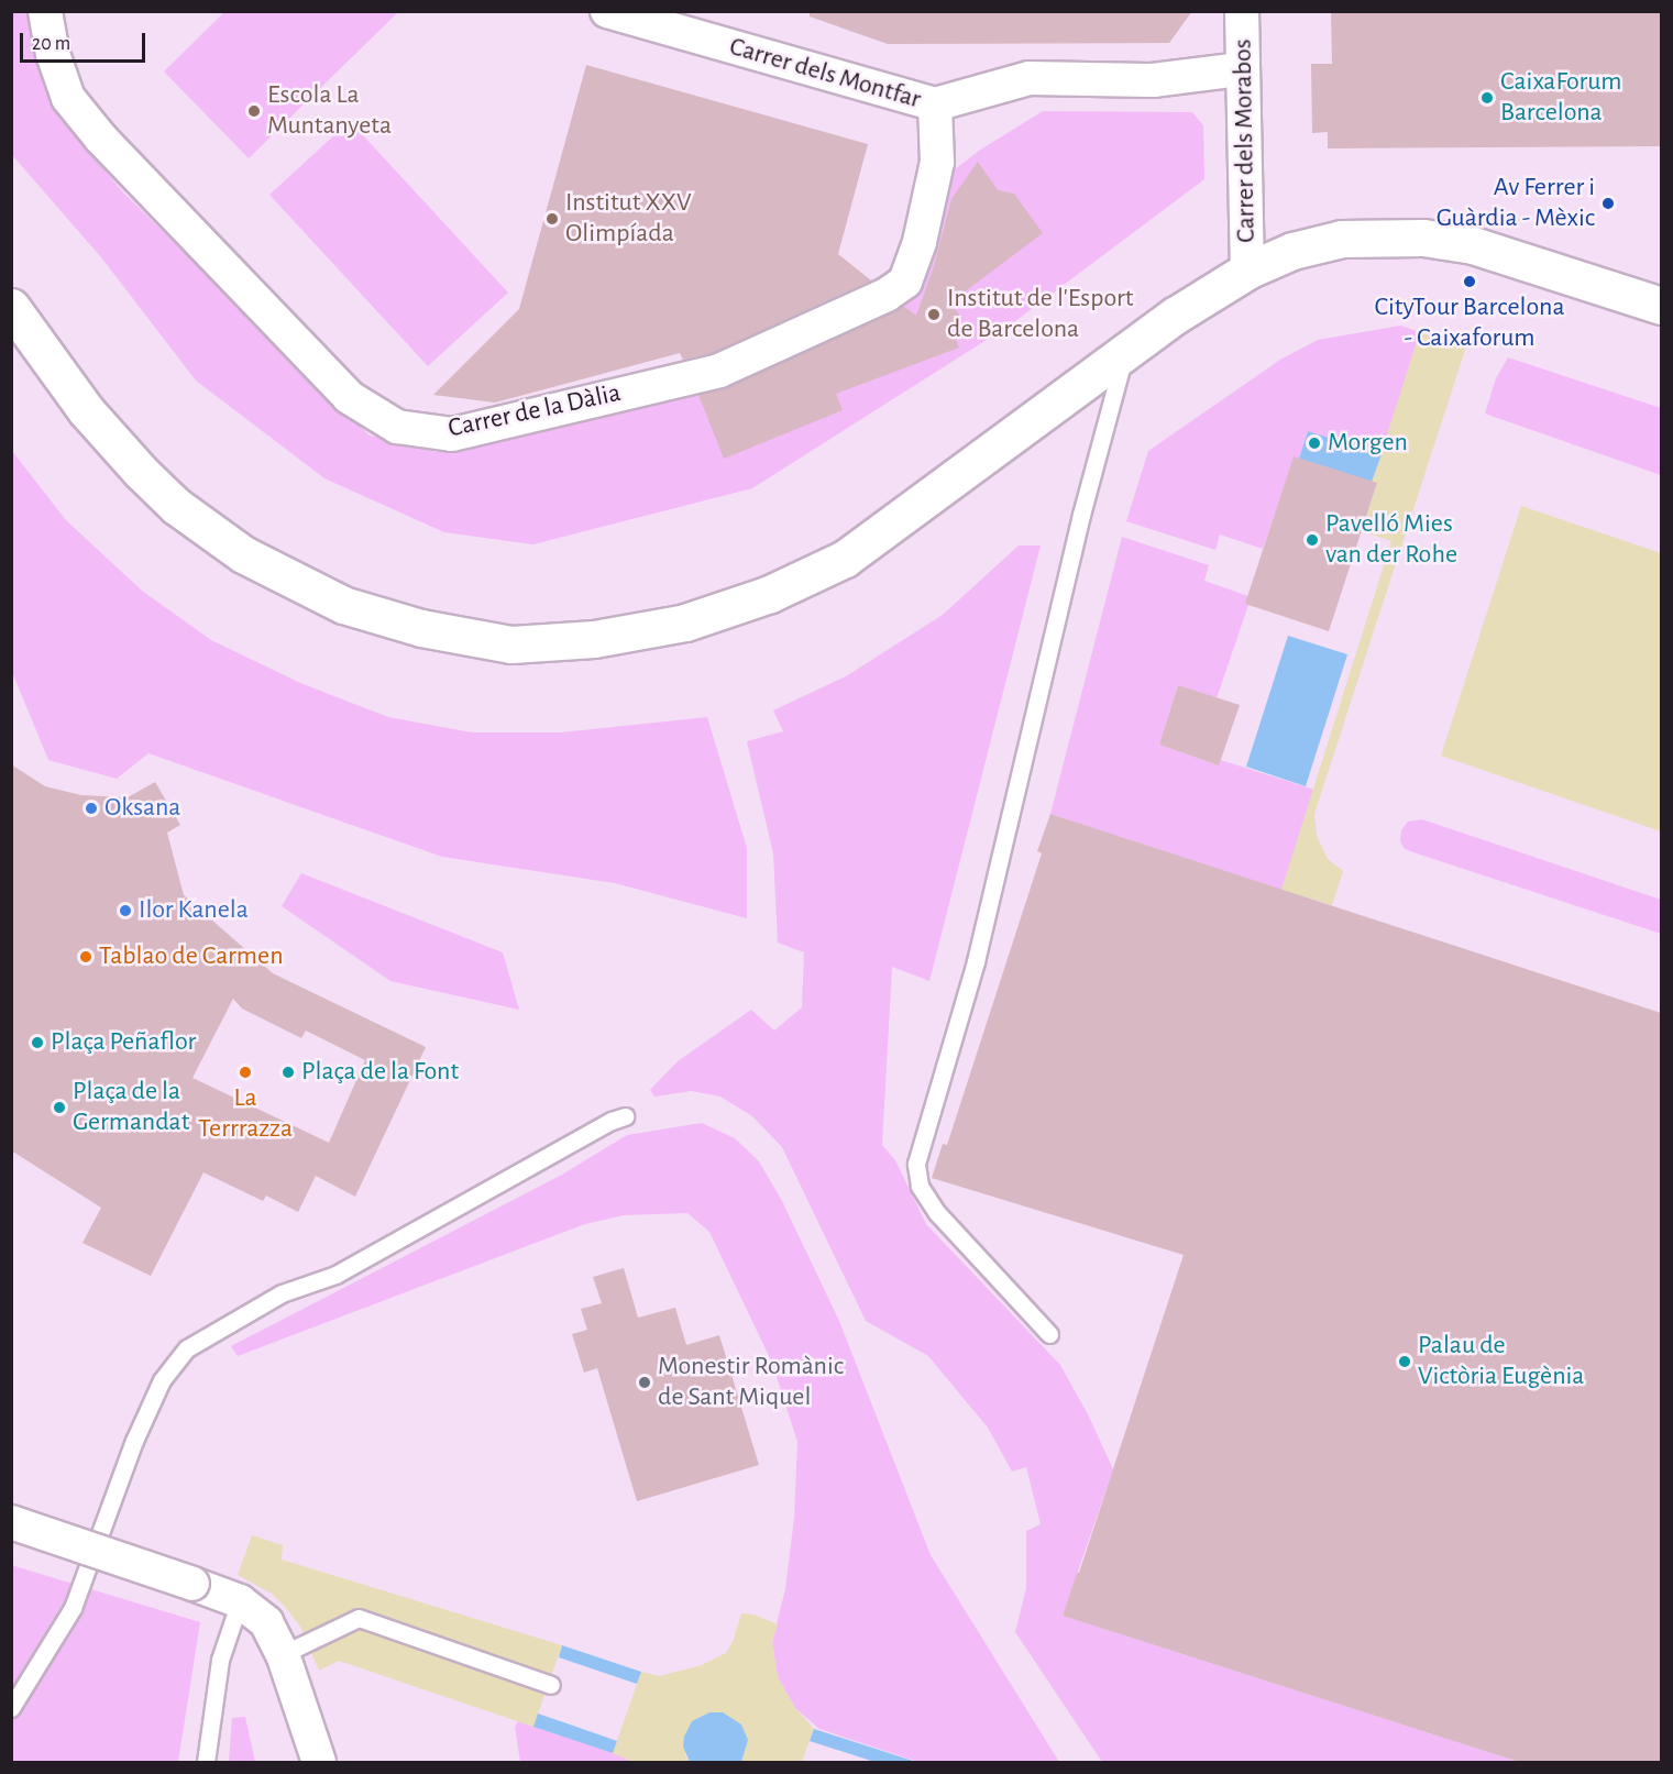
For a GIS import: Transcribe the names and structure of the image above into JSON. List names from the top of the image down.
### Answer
{
  "streets": {
    "street": ["Carrer dels Montfar", "Carrer dels Morabos", "Carrer de la Dàlia"]
  },
  "crossings": [
    ["Carrer dels Montfar", "Carrer dels Morabos"],
    ["Carrer dels Montfar", "Carrer de la Dàlia"]
  ],
  "places": [
    "CaixaForum Barcelona",
    "Escola La Muntanyeta",
    "Av Ferrer i Guàrdia - Mèxic",
    "Institut XXV Olimpíada",
    "CityTour Barcelona - Caixaforum",
    "Institut de l'Esport de Barcelona",
    "Morgen",
    "Pavelló Mies van der Rohe",
    "Oksana",
    "Ilor Kanela",
    "Tablao de Carmen",
    "Plaça Peñaflor",
    "La Terrrazza",
    "Plaça de la Font",
    "Plaça de la Germandat",
    "Palau de Victòria Eugènia",
    "Monestir Romànic de Sant Miquel"
  ],
  "scale_bar": "20 m"
}
